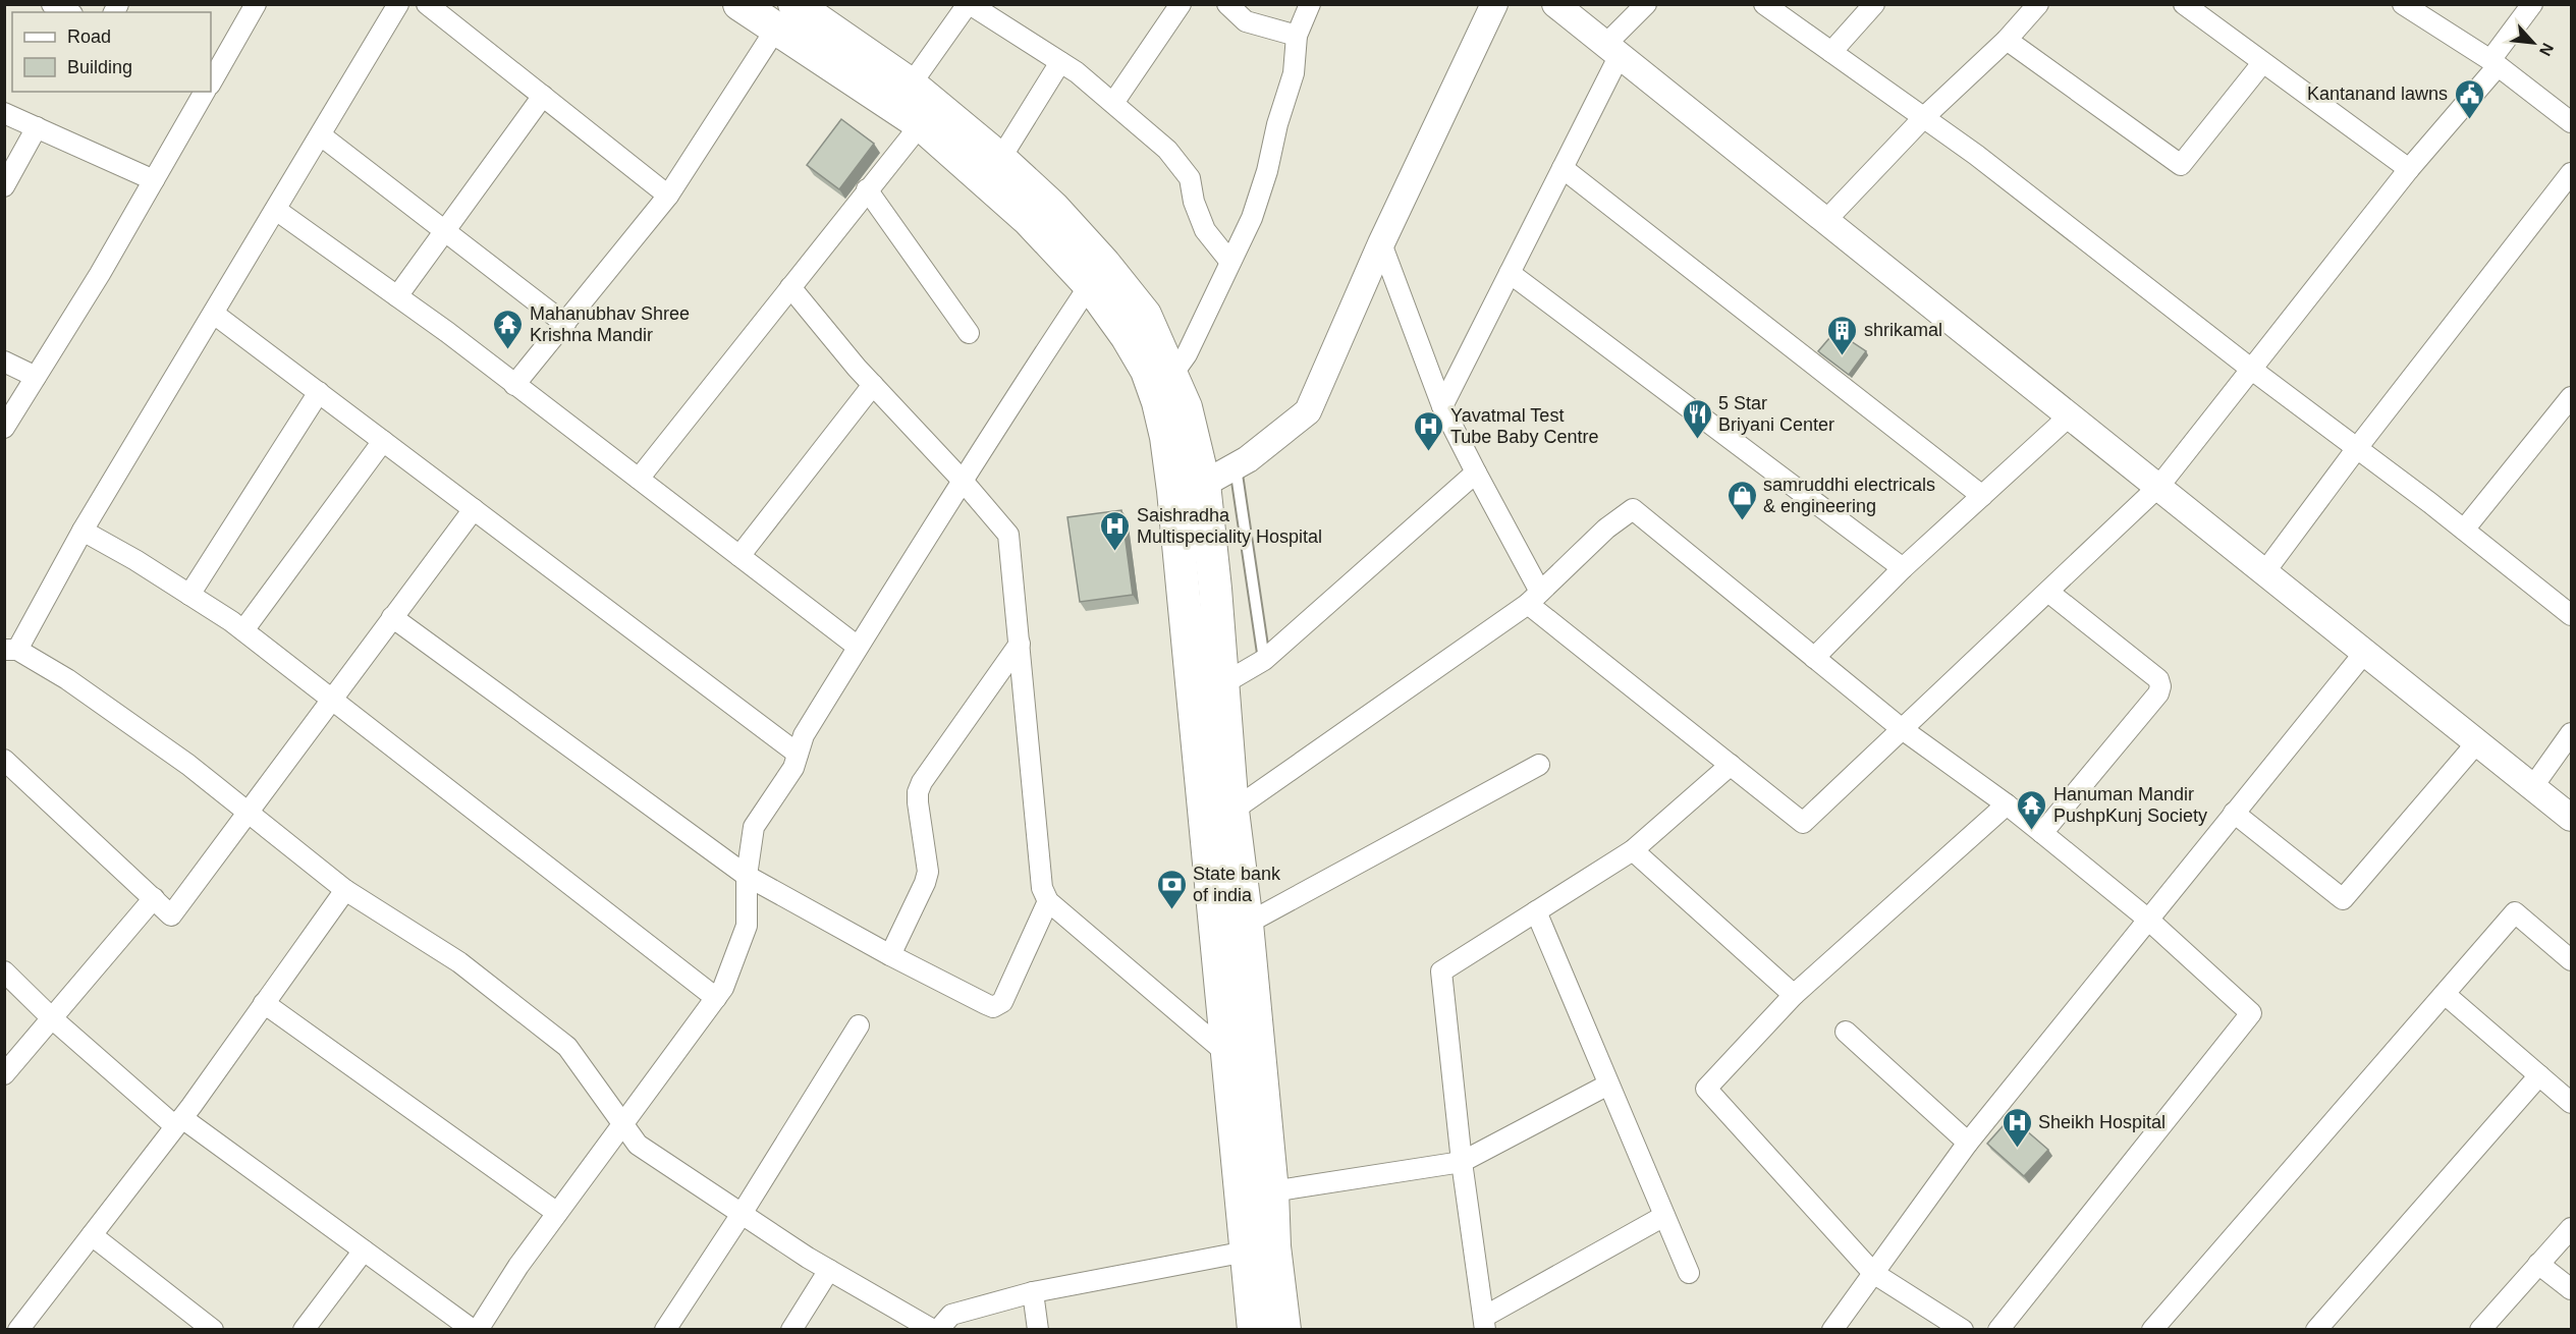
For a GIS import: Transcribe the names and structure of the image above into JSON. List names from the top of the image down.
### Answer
{
  "places": {
    "public building": ["Kantanand lawns"],
    "temple": ["Mahanubhav Shree Krishna Mandir", "Hanuman Mandir PushpKunj Society"],
    "building": ["shrikamal"],
    "restaurant": ["5 Star Briyani Center"],
    "hospital": ["Yavatmal Test Tube Baby Centre", "Saishradha Multispeciality Hospital", "Sheikh Hospital"],
    "shop": ["samruddhi electricals & engineering"],
    "bank": ["State bank of india"]
  },
  "legend": ["Road", "Building"],
  "north": "bottom right"
}
